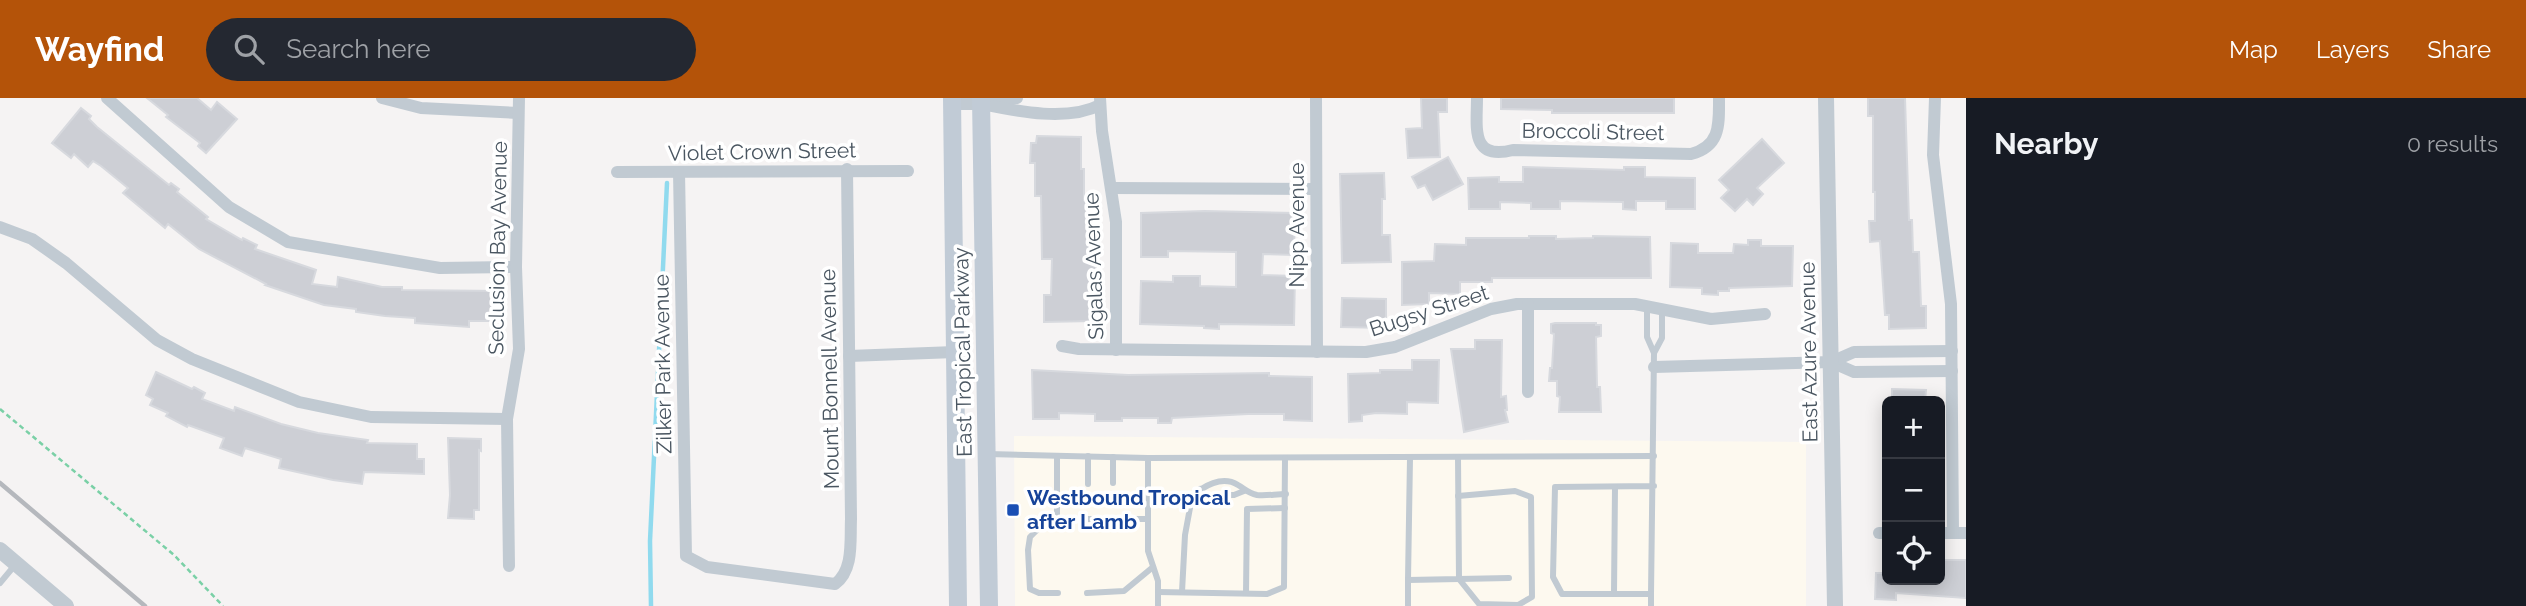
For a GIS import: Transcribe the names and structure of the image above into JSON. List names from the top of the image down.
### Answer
{
  "streets": {
    "main road": ["East Tropical Parkway"],
    "street": [
      "Broccoli Street",
      "Violet Crown Street",
      "Nipp Avenue",
      "Seclusion Bay Avenue",
      "Sigalas Avenue",
      "Bugsy Street",
      "East Azure Avenue",
      "Zilker Park Avenue",
      "Mount Bonnell Avenue"
    ]
  },
  "crossings": [
    ["Violet Crown Street", "Zilker Park Avenue"],
    ["Violet Crown Street", "Mount Bonnell Avenue"],
    ["Nipp Avenue", "Bugsy Street"],
    ["Sigalas Avenue", "Bugsy Street"],
    ["Zilker Park Avenue", "Mount Bonnell Avenue"]
  ],
  "places": {
    "transit": ["Westbound Tropical after Lamb"]
  },
  "page": {
    "header": "Wayfind",
    "search": "Search here",
    "nav": ["Map", "Layers", "Share"],
    "heading": ["Nearby", "0 results"],
    "map_buttons": ["+", "−"]
  }
}
